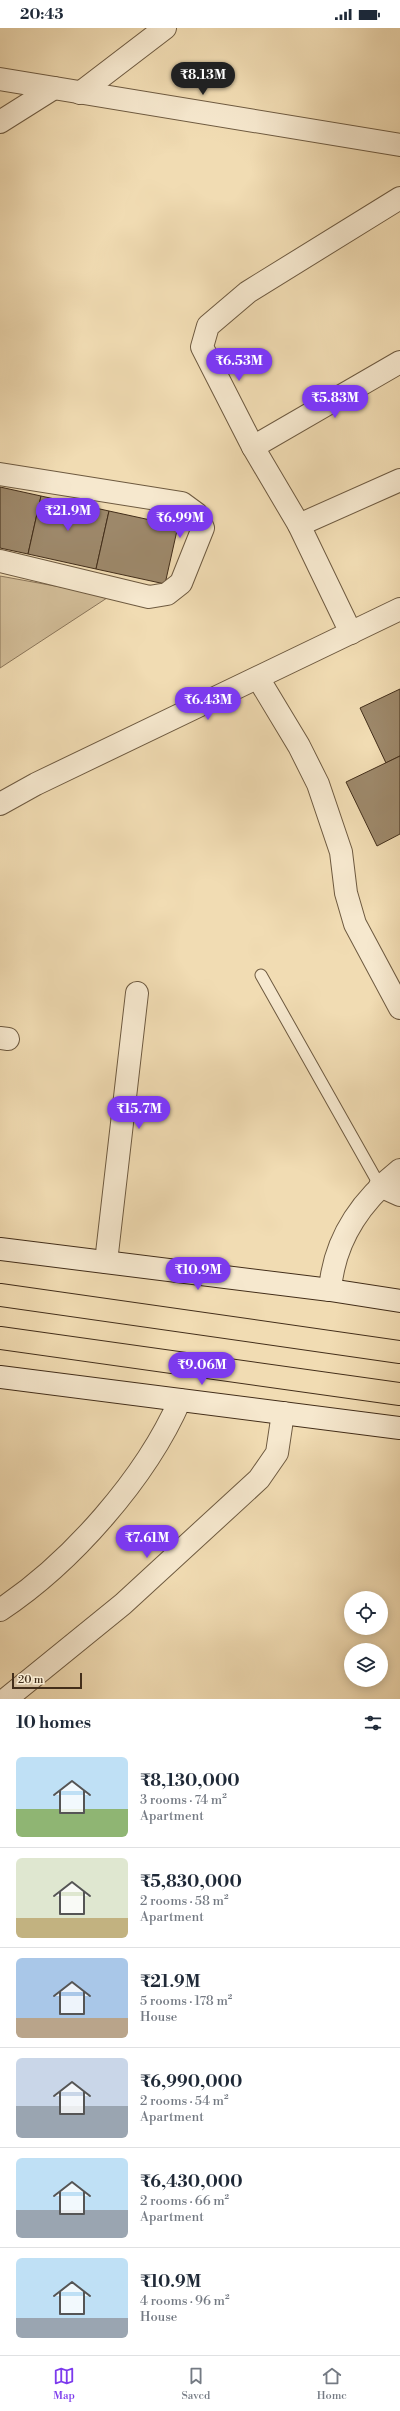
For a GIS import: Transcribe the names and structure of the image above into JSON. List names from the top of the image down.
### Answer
{
  "scale_bar": "20 m",
  "page": {
    "status": "20:43",
    "price": [
      "₹8.13M",
      "₹6.53M",
      "₹5.83M",
      "₹21.9M",
      "₹6.99M",
      "₹6.43M",
      "₹15.7M",
      "₹10.9M",
      "₹9.06M",
      "₹7.61M"
    ],
    "scale": "20 m",
    "heading": "10 homes",
    "list": [
      {
        "name": "₹8,130,000",
        "note": "3 rooms · 74 m² · Apartment"
      },
      {
        "name": "₹5,830,000",
        "note": "2 rooms · 58 m² · Apartment"
      },
      {
        "name": "₹21.9M",
        "note": "5 rooms · 178 m² · House"
      },
      {
        "name": "₹6,990,000",
        "note": "2 rooms · 54 m² · Apartment"
      },
      {
        "name": "₹6,430,000",
        "note": "2 rooms · 66 m² · Apartment"
      },
      {
        "name": "₹10.9M",
        "note": "4 rooms · 96 m² · House"
      }
    ],
    "tabs": ["Map", "Saved", "Home"]
  }
}
